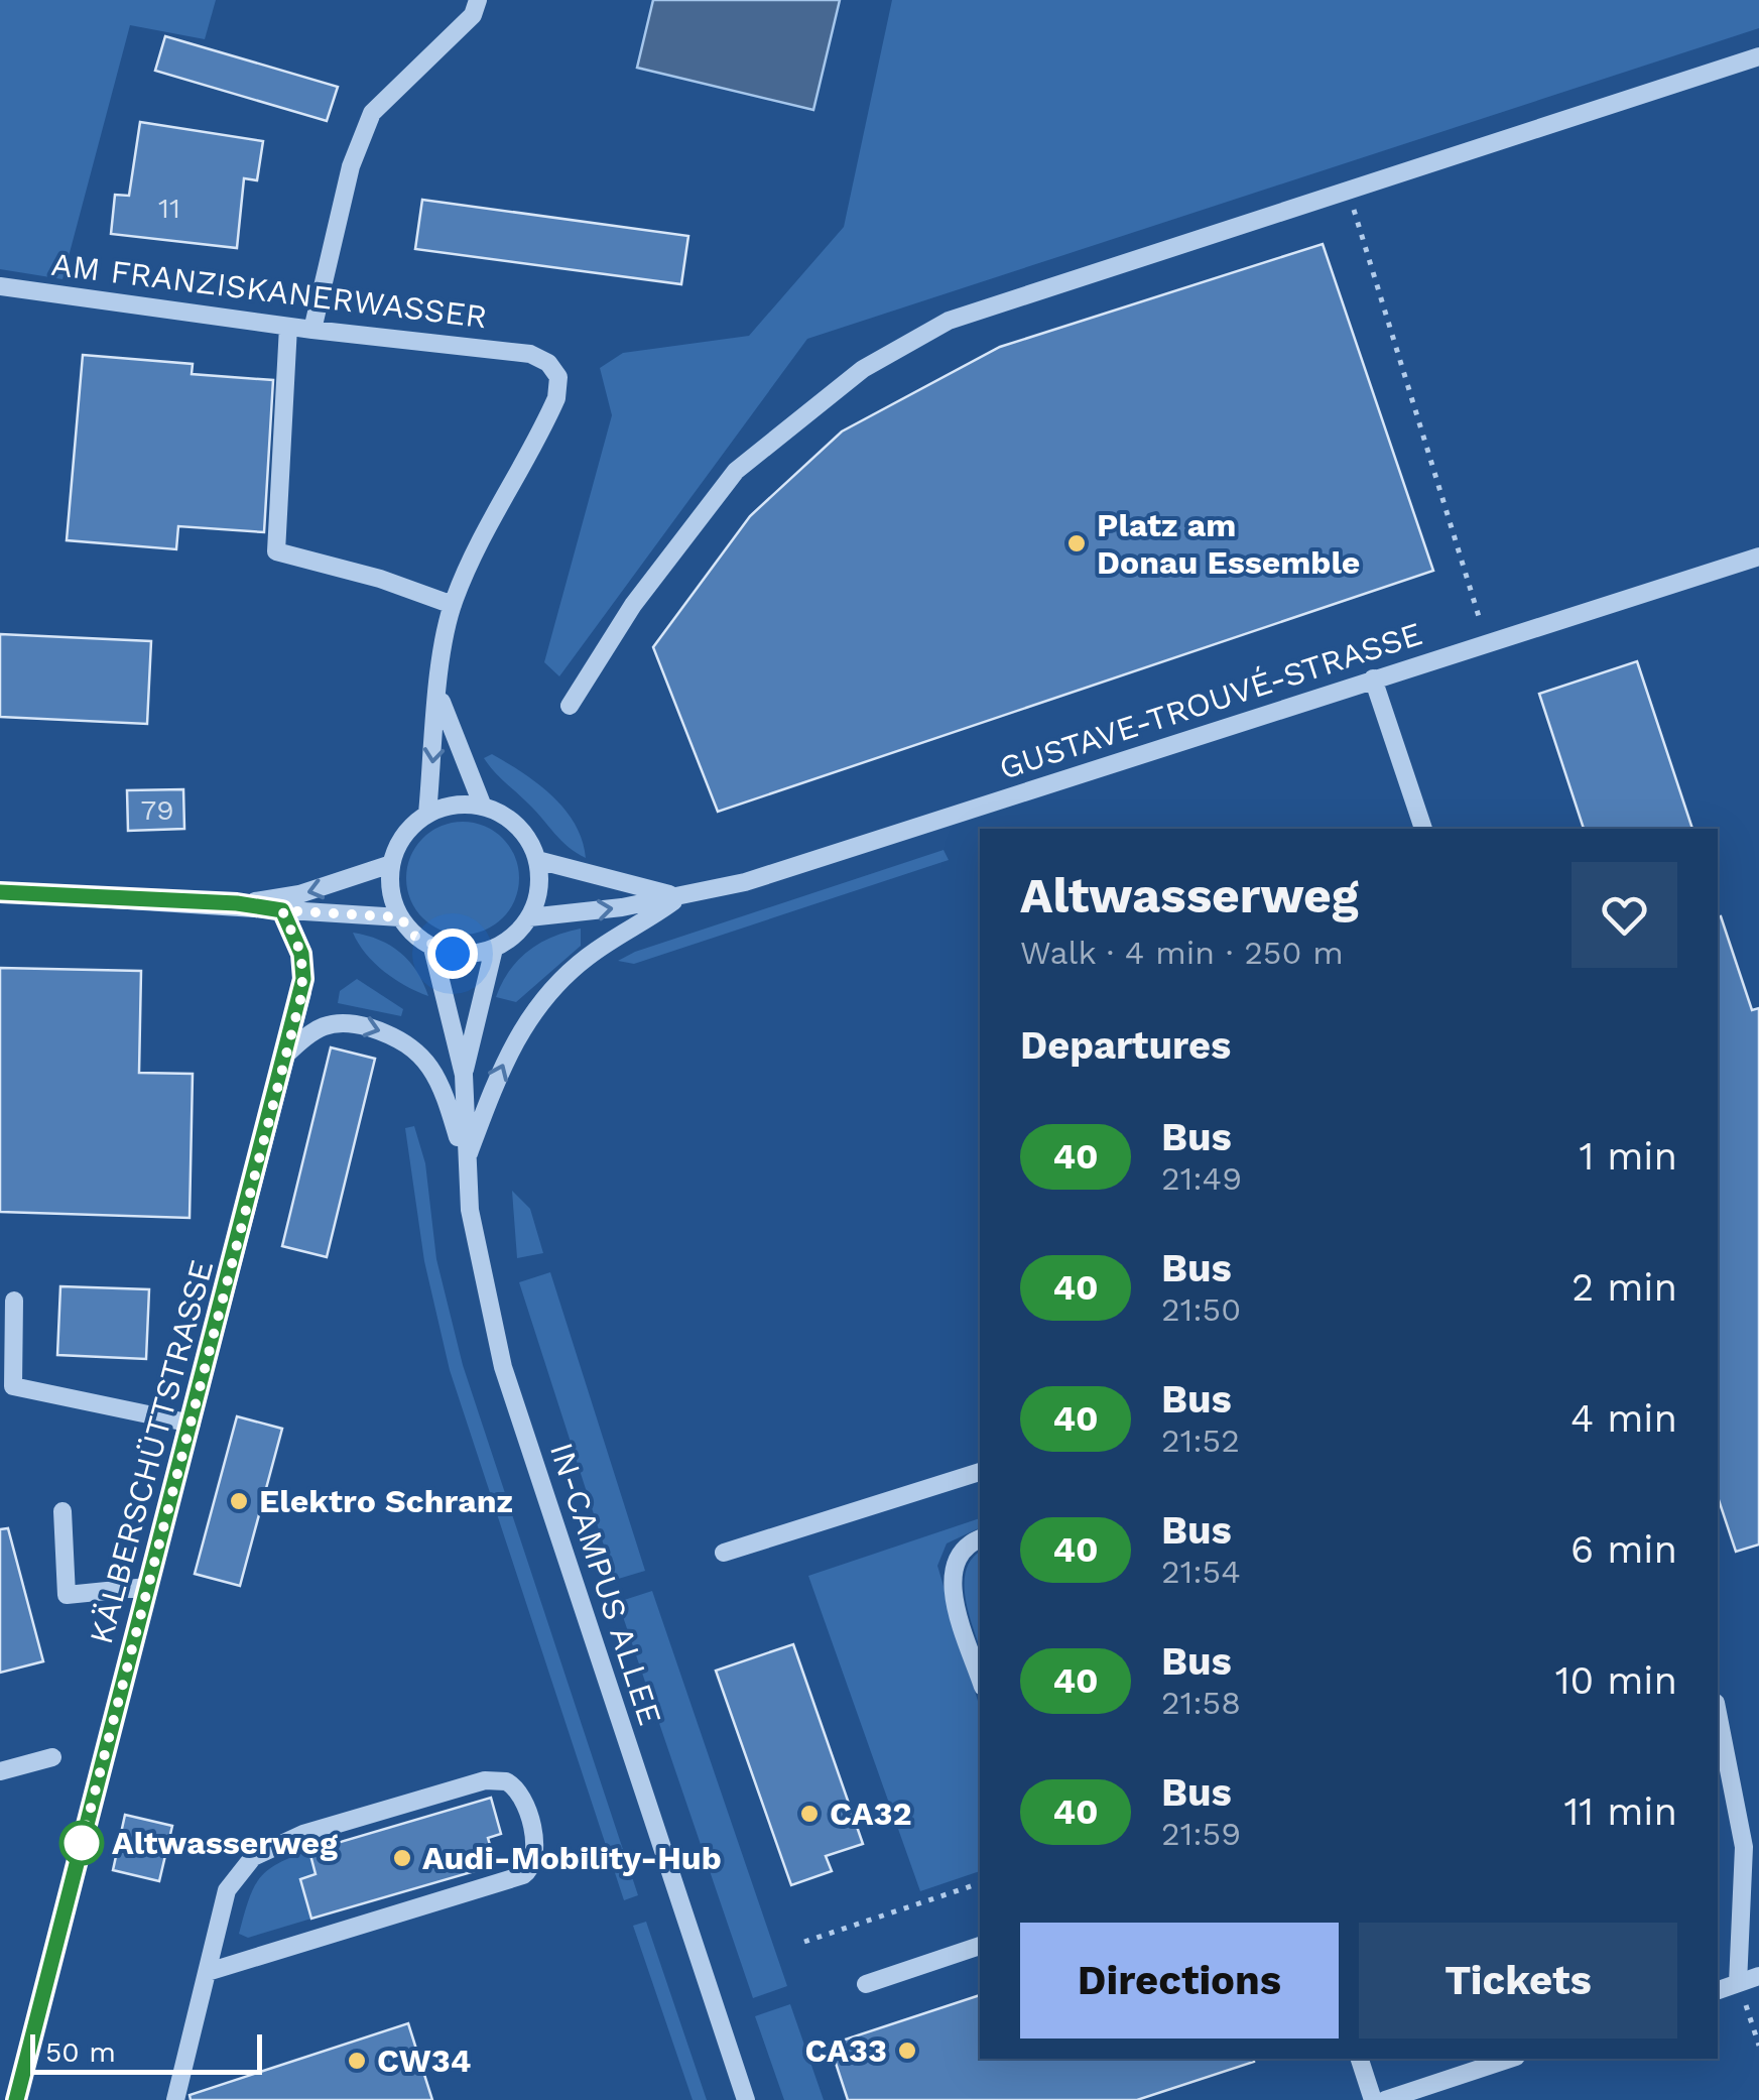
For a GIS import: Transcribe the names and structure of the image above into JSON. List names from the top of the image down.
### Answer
{
  "streets": {
    "street": [
      "AM FRANZISKANERWASSER",
      "GUSTAVE-TROUVÉ-STRASSE",
      "KÄLBERSCHÜTTSTRASSE",
      "IN-CAMPUS ALLEE"
    ]
  },
  "crossings": [
    ["GUSTAVE-TROUVÉ-STRASSE", "IN-CAMPUS ALLEE"]
  ],
  "places": [
    "Platz am Donau Essemble",
    "Elektro Schranz",
    "CA32",
    "Altwasserweg",
    "Audi-Mobility-Hub",
    "CA33",
    "CW34"
  ],
  "lines": ["bus line 40"],
  "house_numbers": ["11", "79"],
  "scale_bar": "50 m",
  "page": {
    "heading": [
      ["Altwasserweg", "Walk · 4 min · 250 m"],
      "Departures"
    ],
    "list": [
      {
        "mark": "40",
        "name": "Bus",
        "note": "21:49",
        "value": "1 min"
      },
      {
        "mark": "40",
        "name": "Bus",
        "note": "21:50",
        "value": "2 min"
      },
      {
        "mark": "40",
        "name": "Bus",
        "note": "21:52",
        "value": "4 min"
      },
      {
        "mark": "40",
        "name": "Bus",
        "note": "21:54",
        "value": "6 min"
      },
      {
        "mark": "40",
        "name": "Bus",
        "note": "21:58",
        "value": "10 min"
      },
      {
        "mark": "40",
        "name": "Bus",
        "note": "21:59",
        "value": "11 min"
      }
    ],
    "buttons": ["Directions", "Tickets"],
    "scale": "50 m"
  }
}
